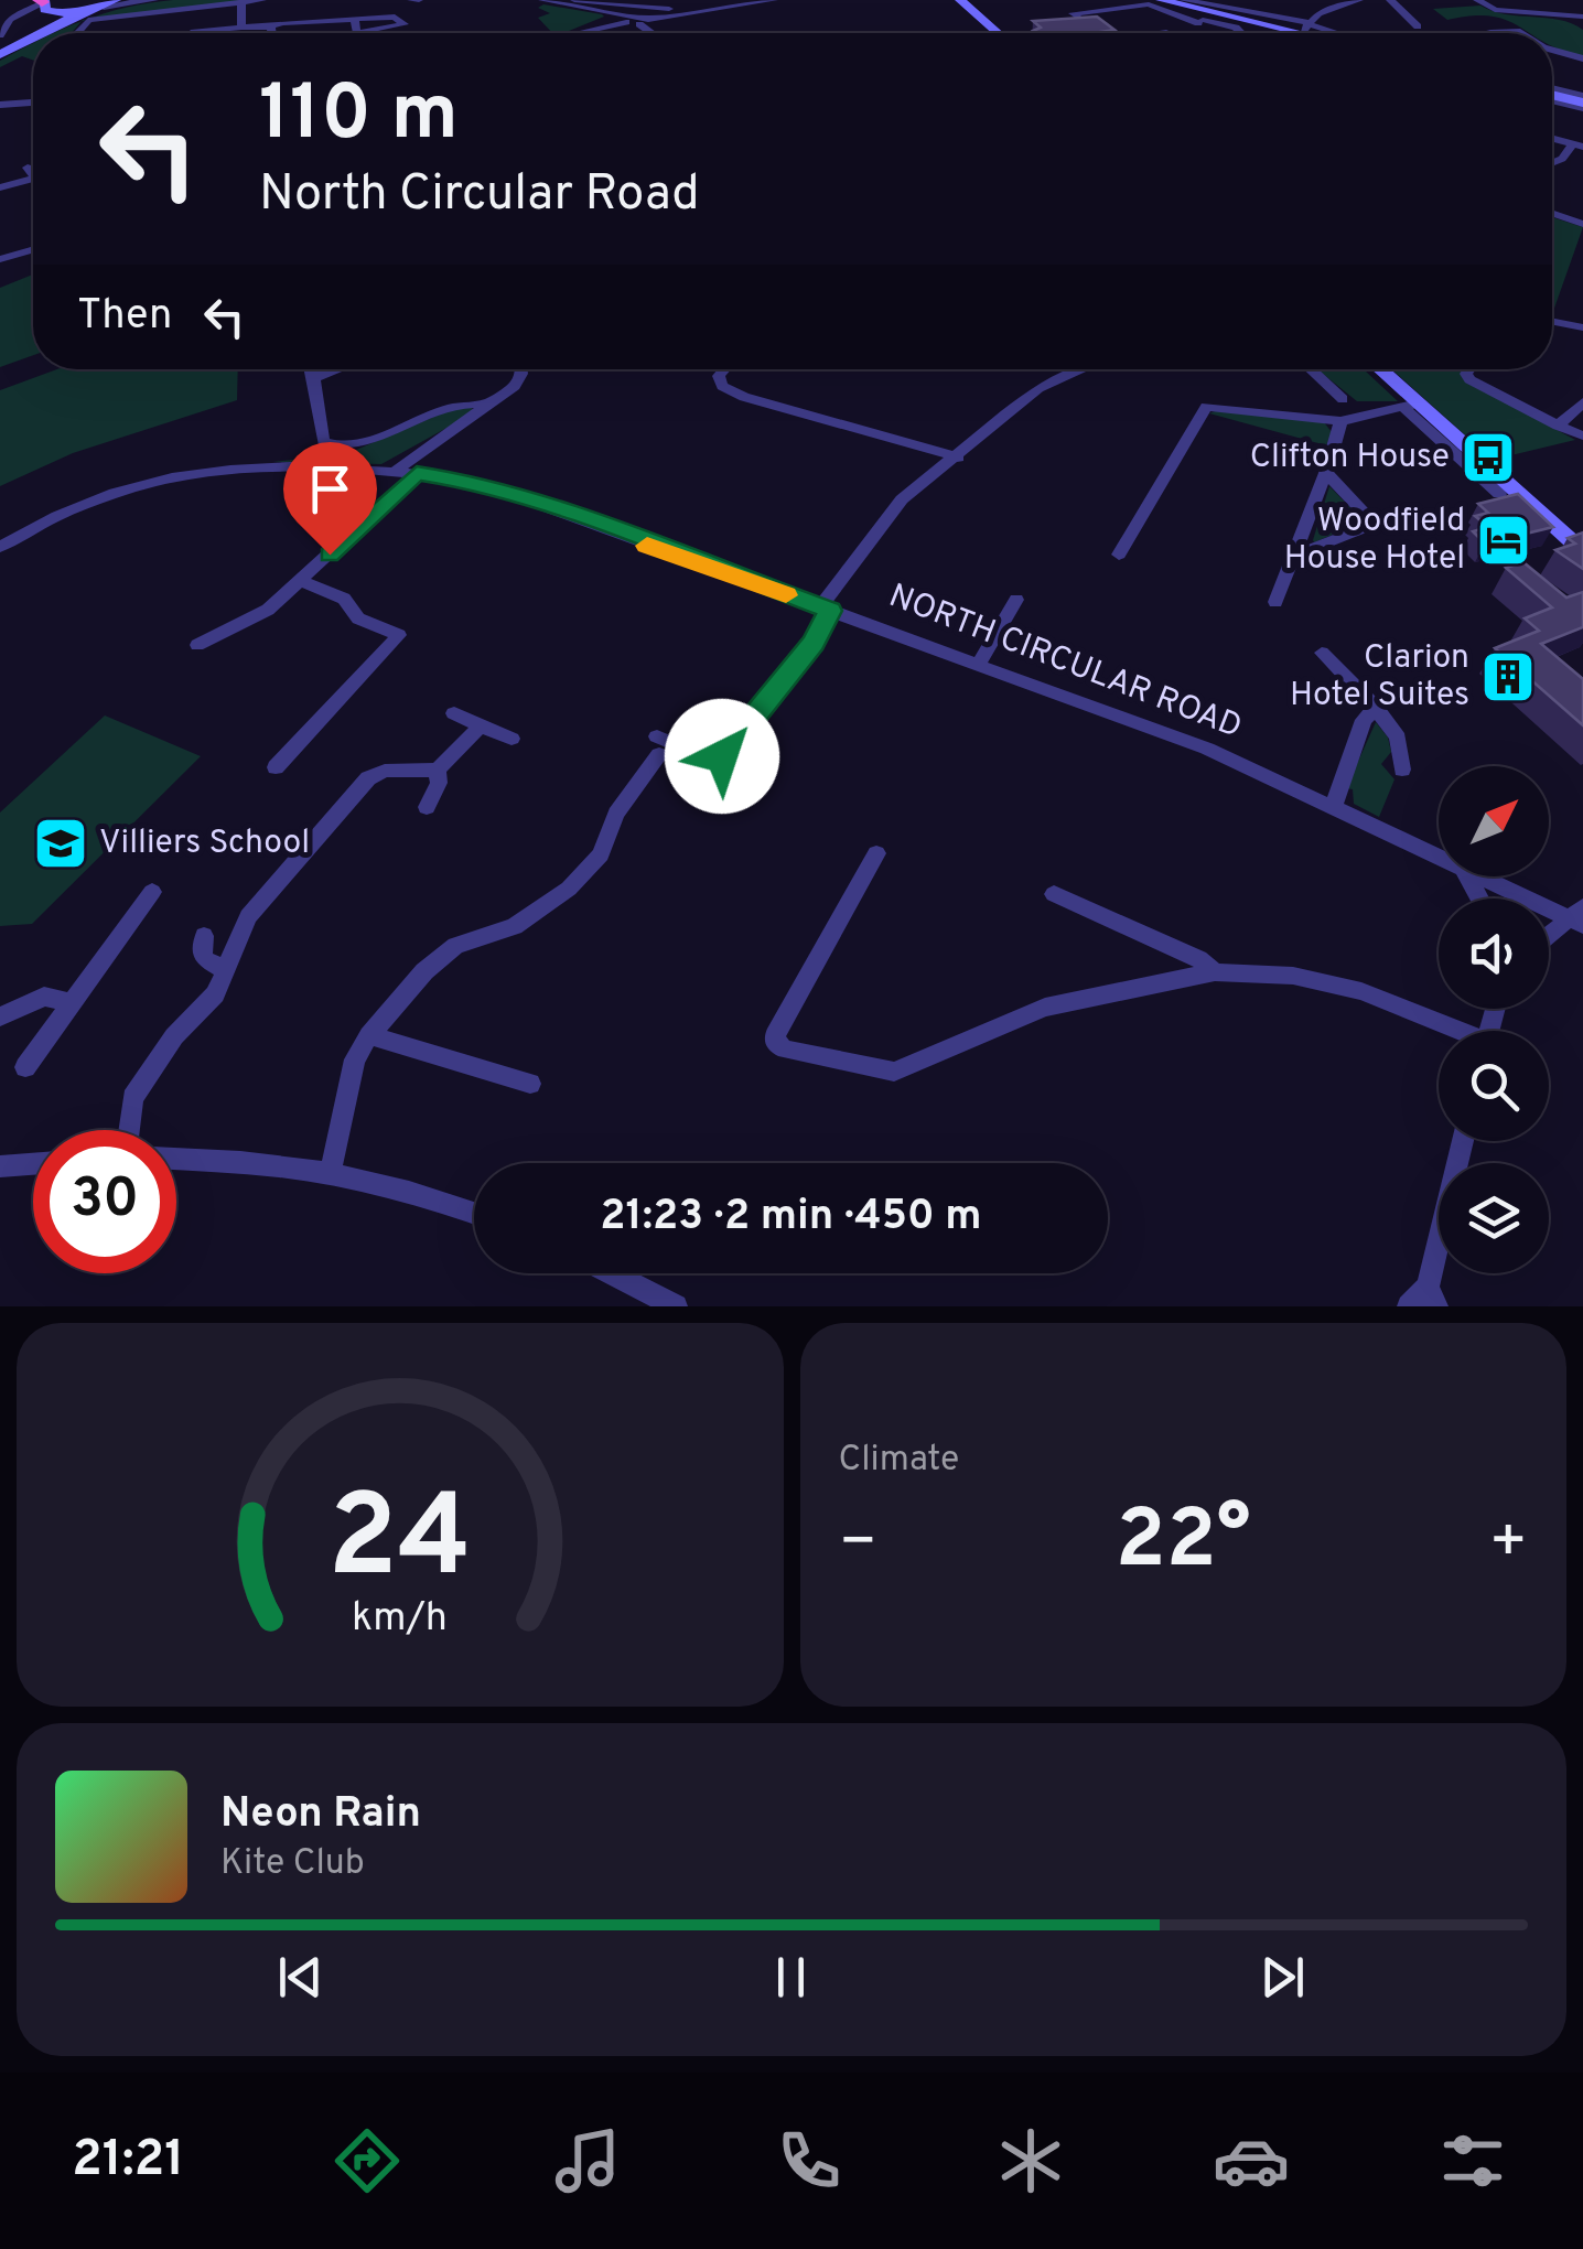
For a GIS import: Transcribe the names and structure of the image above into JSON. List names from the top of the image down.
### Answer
{
  "streets": {
    "street": ["NORTH CIRCULAR ROAD"]
  },
  "places": {
    "bus stop": ["Clifton House"],
    "hotel": ["Woodfield House Hotel"],
    "building": ["Clarion Hotel Suites"],
    "school or university": ["Villiers School"]
  },
  "north": "top right",
  "page": {
    "turn": ["110 m", "North Circular Road"],
    "then": "Then",
    "limit": "30",
    "trip": "21:23 · 2 min · 450 m",
    "tile": "Climate",
    "heat": ["−", "22°", "+"],
    "song": ["Neon Rain", "Kite Club"],
    "tabs": "21:21",
    "gauge": ["24", "km/h"]
  }
}
